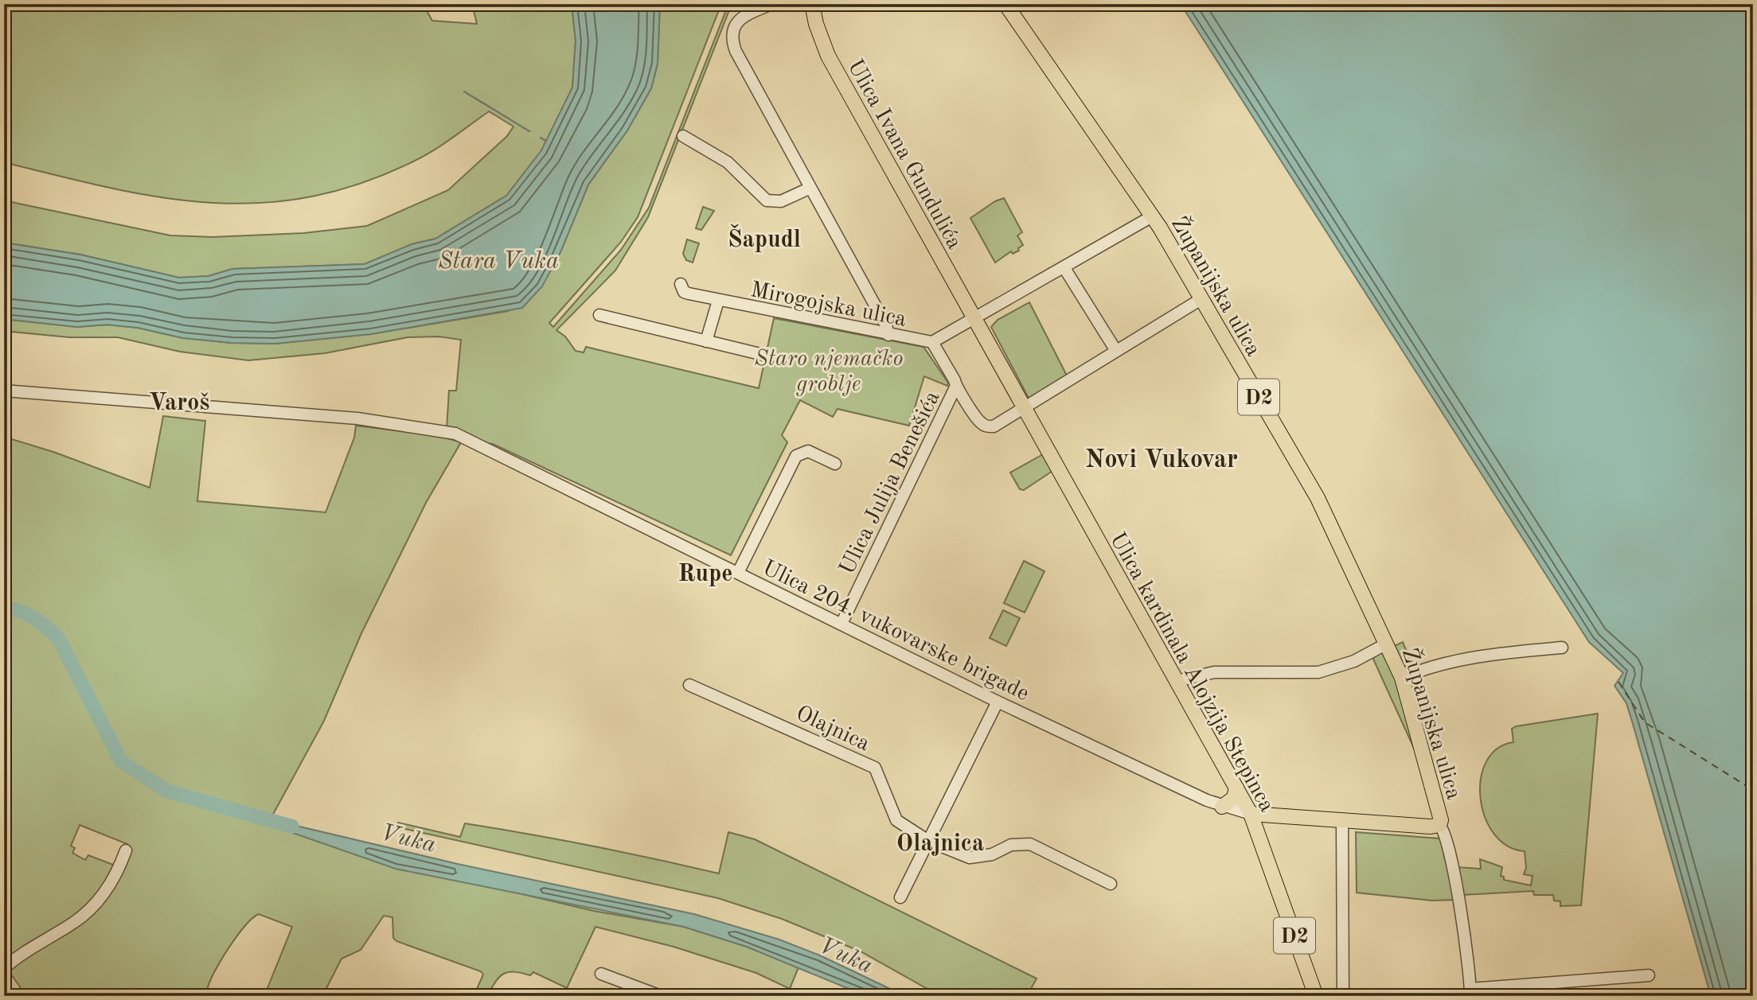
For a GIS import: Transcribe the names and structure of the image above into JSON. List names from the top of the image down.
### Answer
{
  "streets": {
    "main road": [
      "Ulica Ivana Gundulića",
      "Županijska ulica",
      "D2",
      "Ulica kardinala Alojzija Stepinca"
    ],
    "street": [
      "Mirogojska ulica",
      "Ulica Julija Benešića",
      "Ulica 204. vukovarske brigade",
      "Olajnica"
    ]
  },
  "crossings": [
    ["Ulica Ivana Gundulića", "D2"],
    ["D2", "Ulica kardinala Alojzija Stepinca"],
    ["Ulica Julija Benešića", "Ulica 204. vukovarske brigade"],
    ["Ulica 204. vukovarske brigade", "Ulica kardinala Alojzija Stepinca"]
  ],
  "districts": [
    "Šapudl",
    "Varoš",
    "Novi Vukovar",
    "Rupe",
    "Olajnica"
  ],
  "water": ["Stara Vuka", "Vuka"],
  "parks": ["Staro njemačko groblje"]
}
